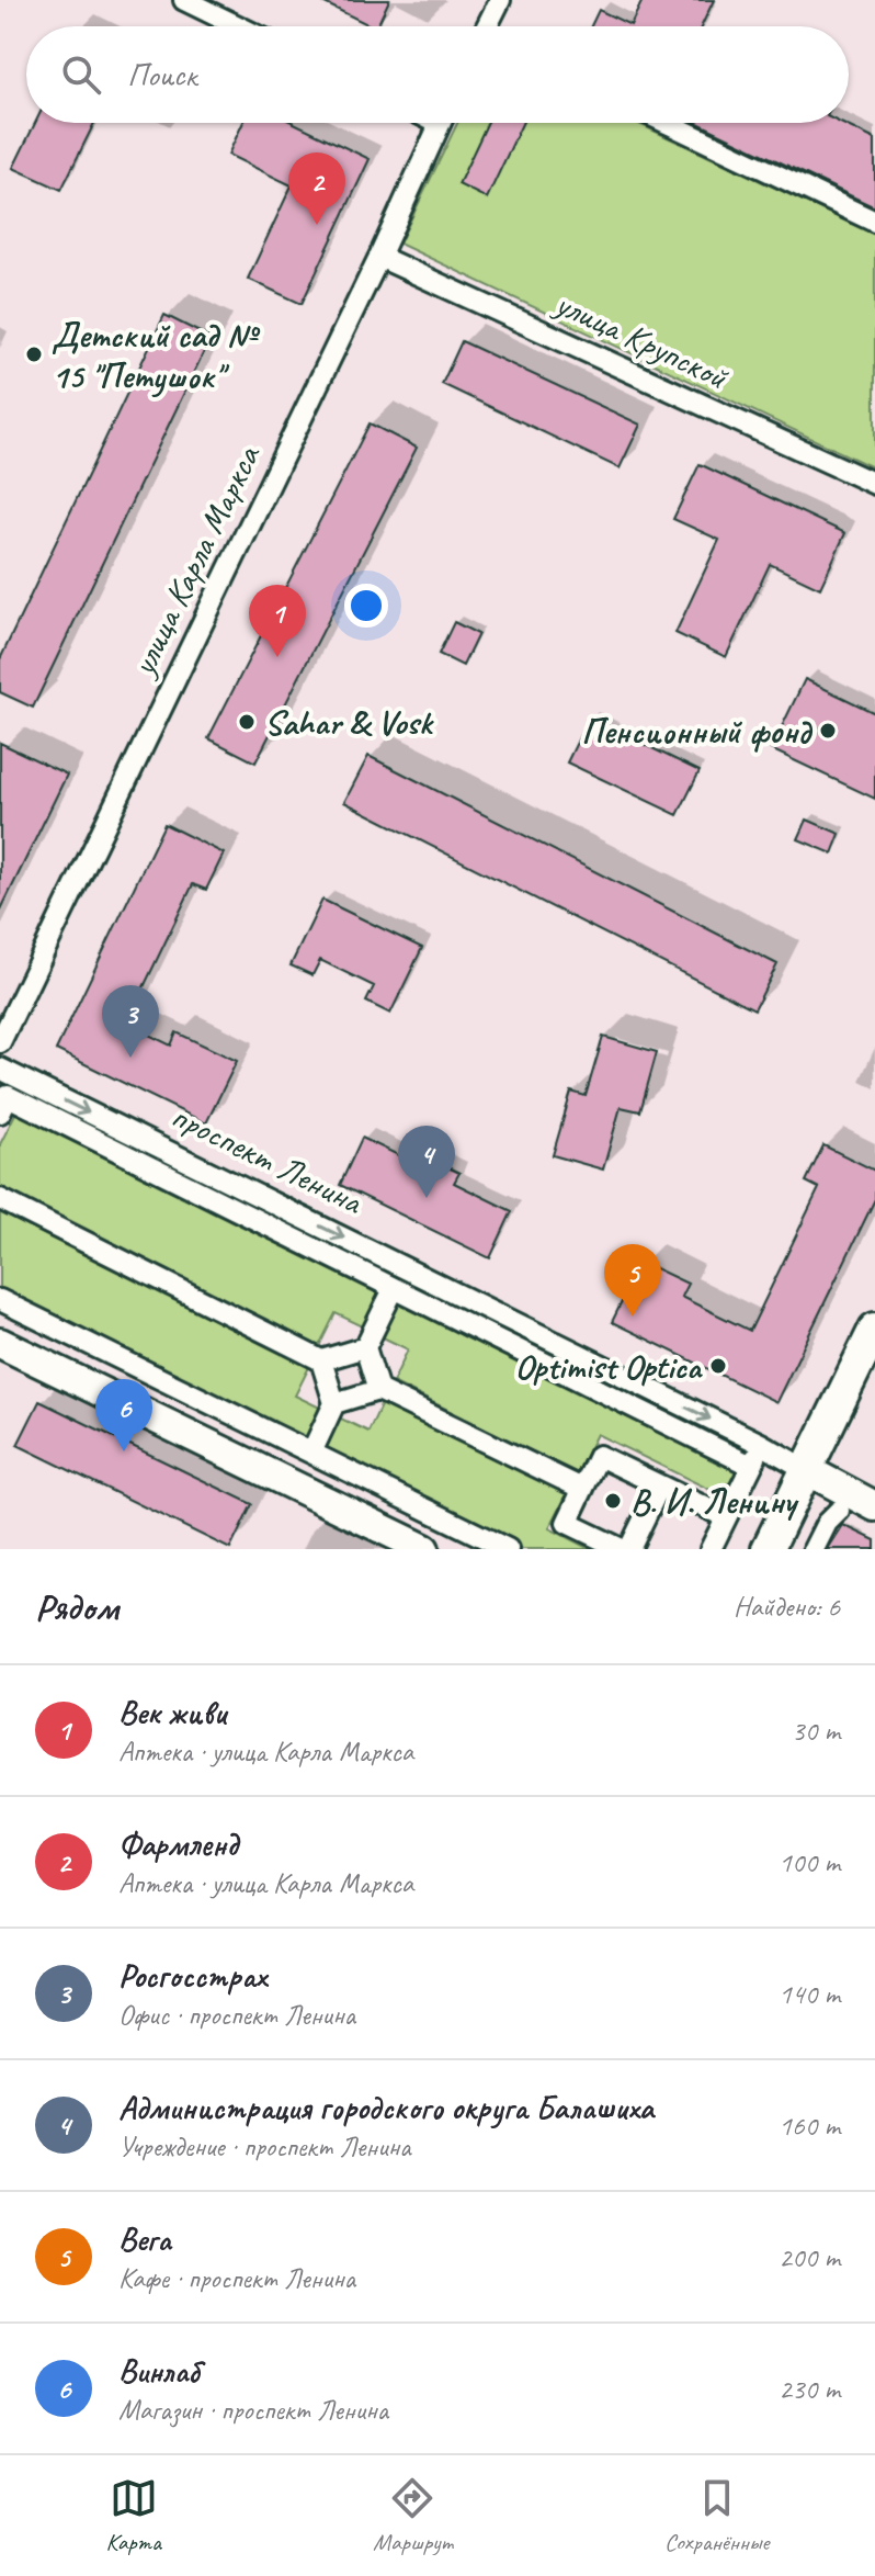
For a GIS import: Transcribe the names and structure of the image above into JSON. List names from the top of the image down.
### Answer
{
  "streets": {
    "street": ["улица Крупской", "улица Карла Маркса", "проспект Ленина"]
  },
  "crossings": [
    ["улица Крупской", "улица Карла Маркса"]
  ],
  "places": [
    "Детский сад № 15 \"Петушок\"",
    "Sahar & Vosk",
    "Пенсионный фонд",
    "Optimist Optica",
    "В. И. Ленину"
  ],
  "page": {
    "search": "Поиск",
    "pins": [
      "2",
      "1",
      "3",
      "4",
      "5",
      "6"
    ],
    "heading": ["Рядом", "Найдено: 6"],
    "list": [
      {
        "mark": "1",
        "name": "Век живи",
        "note": "Аптека · улица Карла Маркса",
        "value": "30 m"
      },
      {
        "mark": "2",
        "name": "Фармленд",
        "note": "Аптека · улица Карла Маркса",
        "value": "100 m"
      },
      {
        "mark": "3",
        "name": "Росгосстрах",
        "note": "Офис · проспект Ленина",
        "value": "140 m"
      },
      {
        "mark": "4",
        "name": "Администрация городского округа Балашиха",
        "note": "Учреждение · проспект Ленина",
        "value": "160 m"
      },
      {
        "mark": "5",
        "name": "Вега",
        "note": "Кафе · проспект Ленина",
        "value": "200 m"
      },
      {
        "mark": "6",
        "name": "Винлаб",
        "note": "Магазин · проспект Ленина",
        "value": "230 m"
      }
    ],
    "nav": ["Карта", "Маршрут", "Сохранённые"]
  }
}
